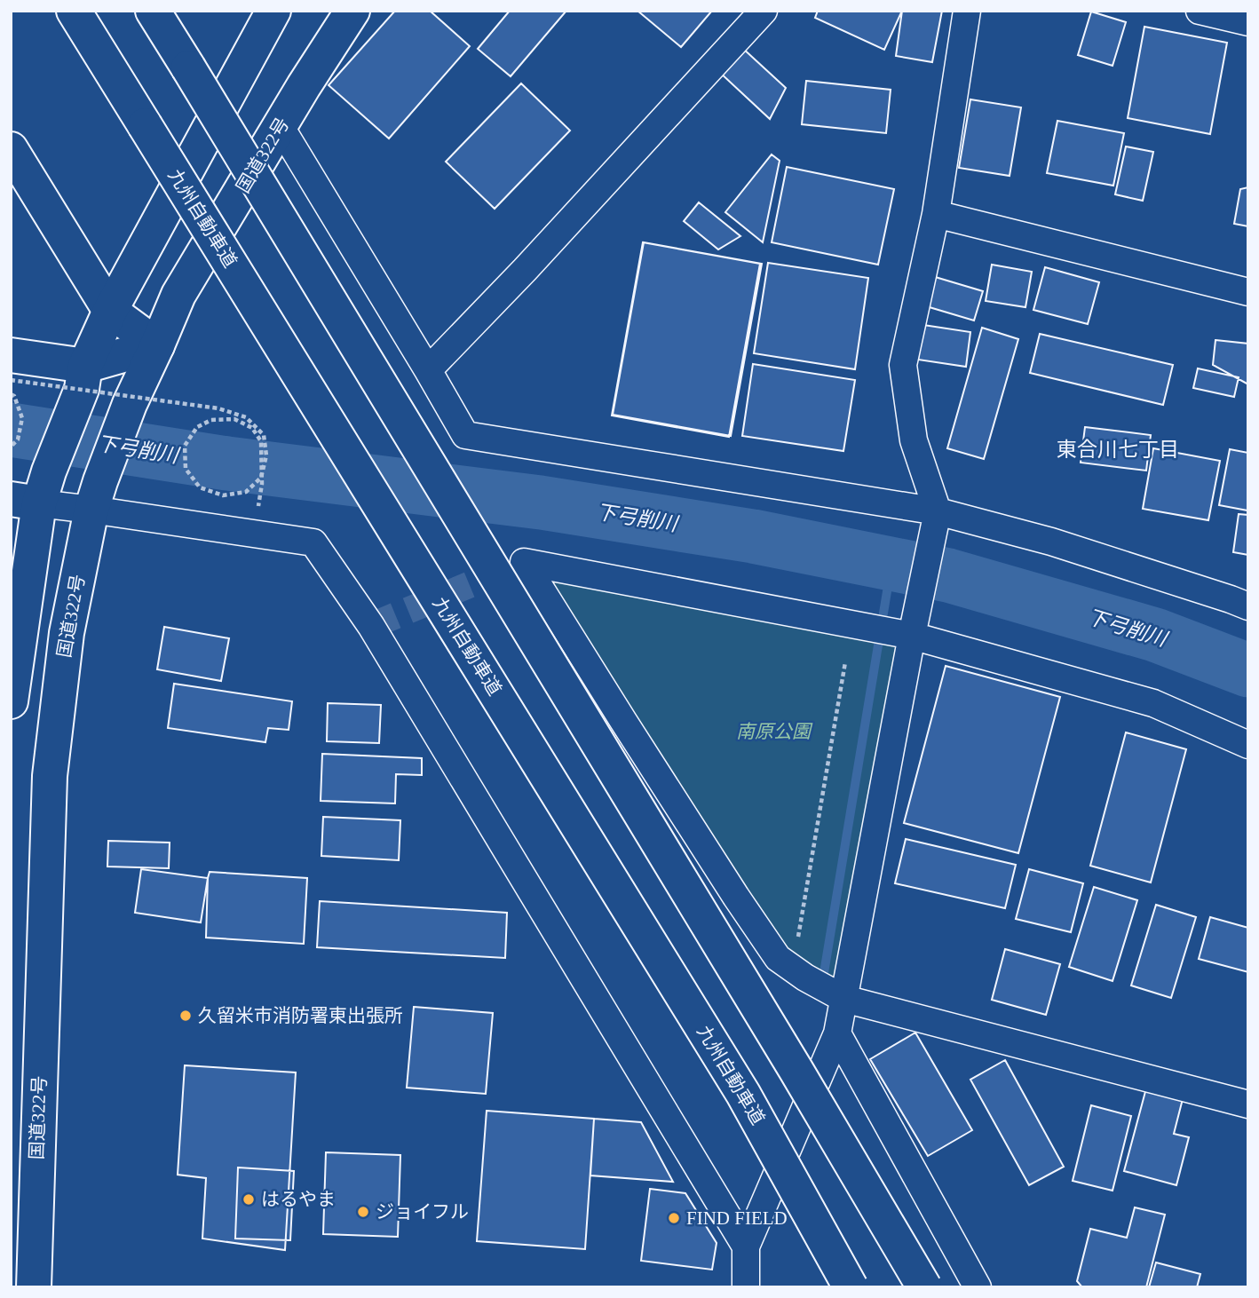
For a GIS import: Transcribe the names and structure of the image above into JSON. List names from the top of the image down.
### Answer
{
  "streets": {
    "main road": ["国道322号", "九州自動車道"]
  },
  "districts": ["東合川七丁目"],
  "water": ["下弓削川"],
  "parks": ["南原公園"],
  "places": [
    "久留米市消防署東出張所",
    "はるやま",
    "ジョイフル",
    "FIND FIELD"
  ]
}
